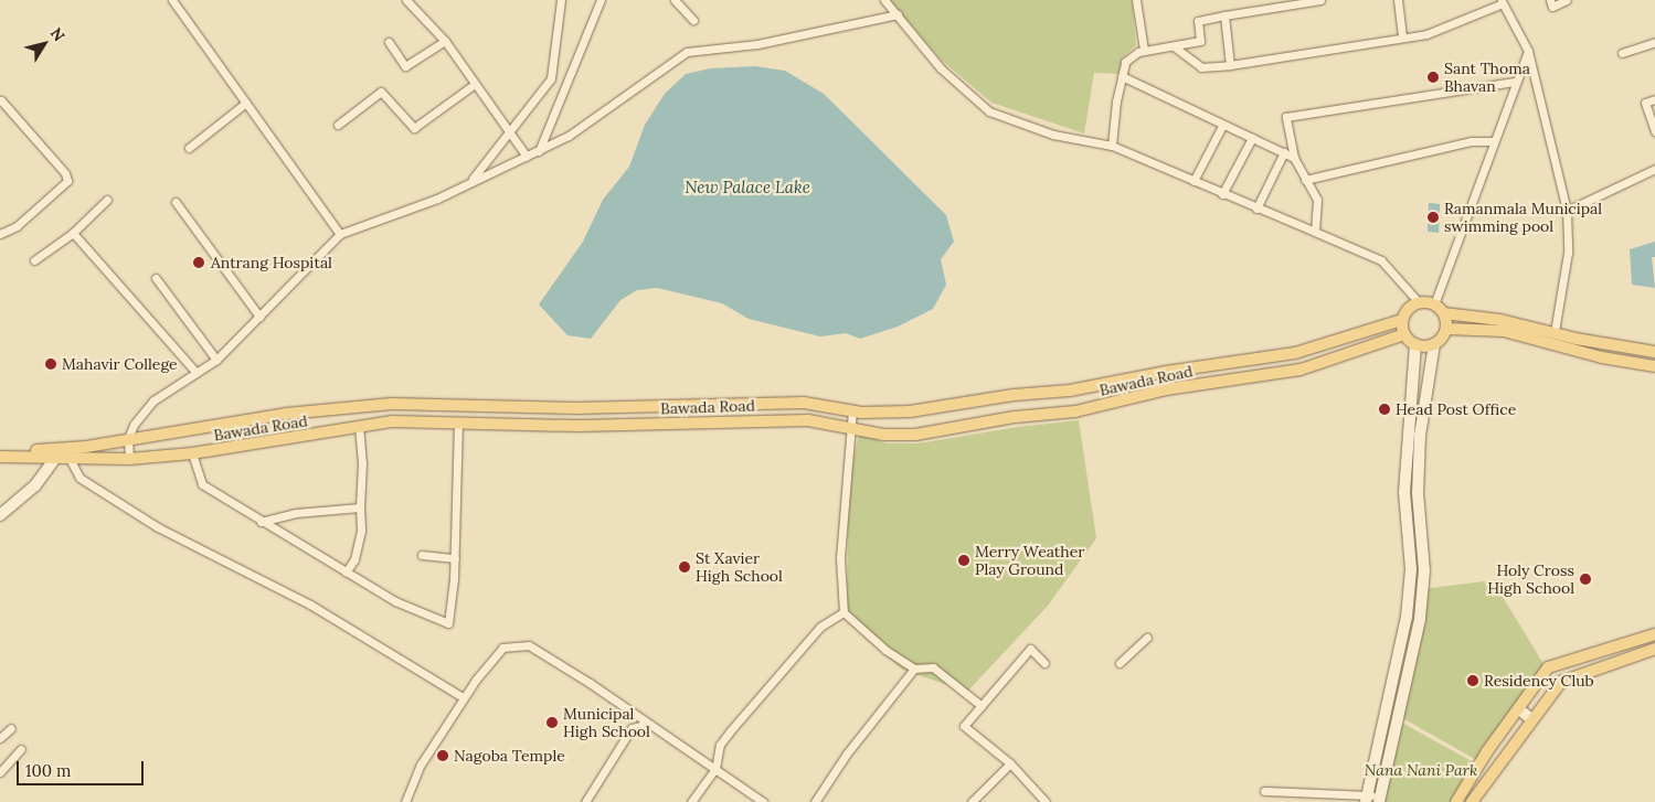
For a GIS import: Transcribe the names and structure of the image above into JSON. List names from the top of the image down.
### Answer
{
  "streets": {
    "main road": ["Bawada Road"]
  },
  "water": ["New Palace Lake"],
  "parks": ["Nana Nani Park"],
  "places": [
    "Sant Thoma Bhavan",
    "Ramanmala Municipal swimming pool",
    "Antrang Hospital",
    "Mahavir College",
    "Head Post Office",
    "Merry Weather Play Ground",
    "St Xavier High School",
    "Holy Cross High School",
    "Residency Club",
    "Municipal High School",
    "Nagoba Temple"
  ],
  "scale_bar": "100 m",
  "north": "top right"
}
